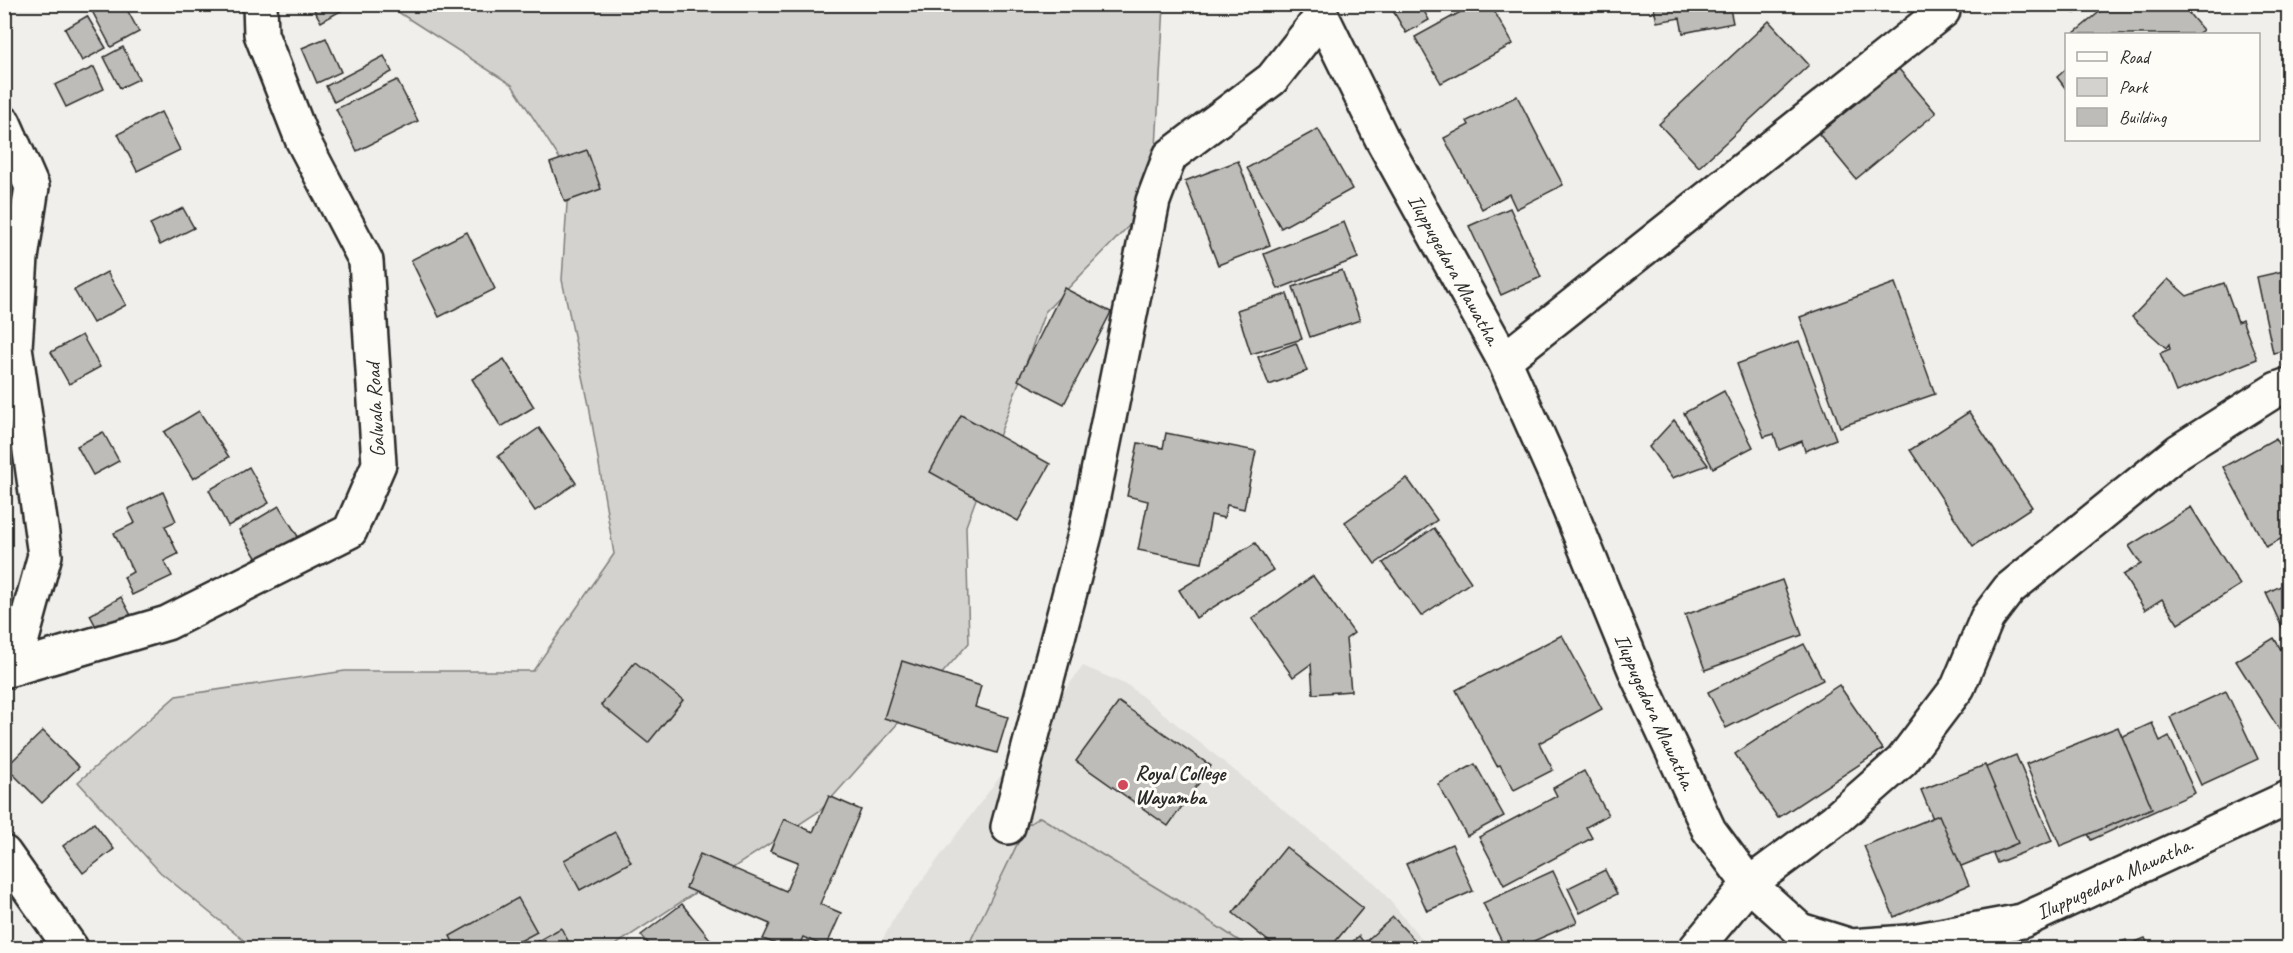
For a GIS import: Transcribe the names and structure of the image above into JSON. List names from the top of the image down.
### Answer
{
  "streets": {
    "street": ["Iluppugedara Mawatha.", "Galwala Road"]
  },
  "places": ["Royal College Wayamba"],
  "legend": ["Road", "Park", "Building"]
}
